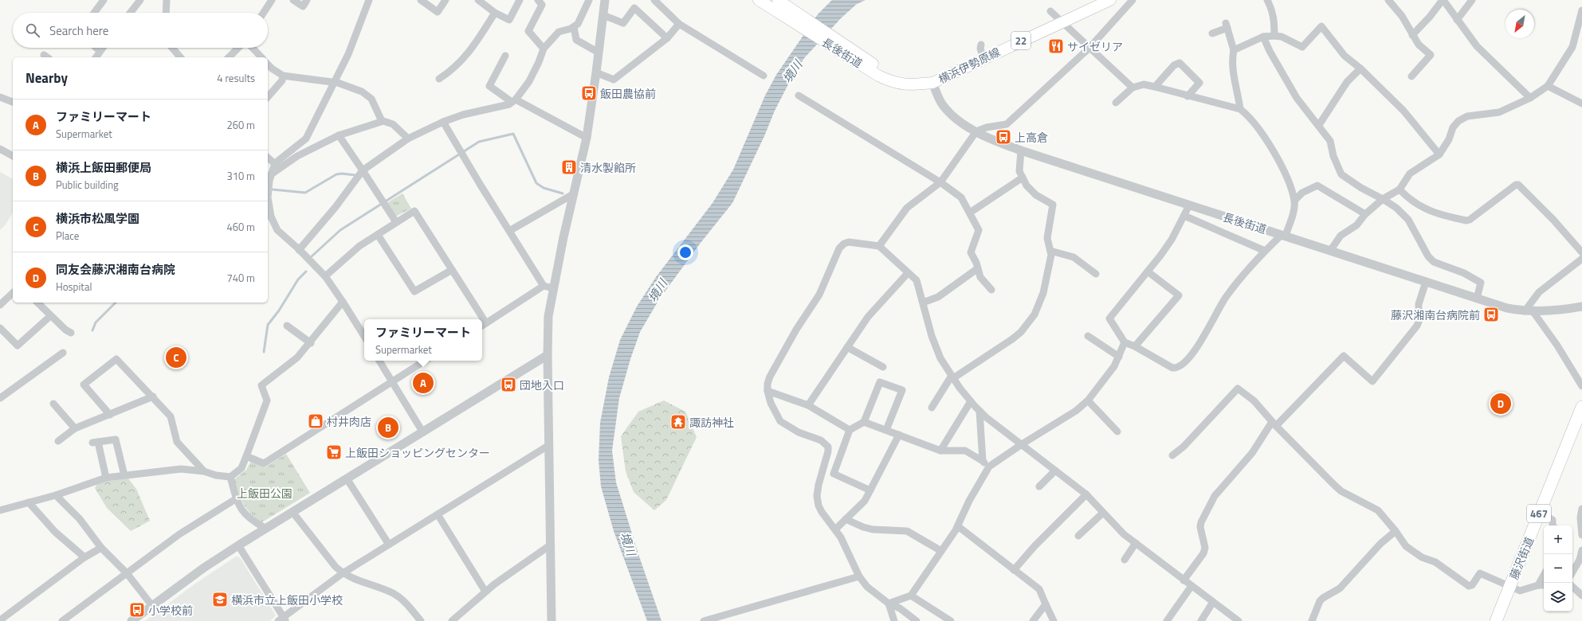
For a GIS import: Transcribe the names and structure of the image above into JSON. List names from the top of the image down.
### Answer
{
  "streets": {
    "highway": ["467", "藤沢街道"],
    "main road": ["22", "長後街道", "横浜伊勢原線"]
  },
  "crossings": [
    ["長後街道", "横浜伊勢原線"]
  ],
  "water": ["境川"],
  "parks": ["上飯田公園"],
  "places": {
    "restaurant": ["サイゼリア"],
    "bus stop": [
      "飯田農協前",
      "上高倉",
      "藤沢湘南台病院前",
      "団地入口",
      "小学校前"
    ],
    "building": ["清水製餡所"],
    "shop": ["村井肉店"],
    "temple": ["諏訪神社"],
    "supermarket": ["上飯田ショッピングセンター"],
    "school or university": ["横浜市立上飯田小学校"]
  },
  "north": "bottom left",
  "page": {
    "search": "Search here",
    "heading": ["Nearby", "4 results"],
    "list": [
      {
        "mark": "A",
        "name": "ファミリーマート",
        "note": "Supermarket",
        "value": "260 m"
      },
      {
        "mark": "B",
        "name": "横浜上飯田郵便局",
        "note": "Public building",
        "value": "310 m"
      },
      {
        "mark": "C",
        "name": "横浜市松風学園",
        "note": "Place",
        "value": "460 m"
      },
      {
        "mark": "D",
        "name": "同友会藤沢湘南台病院",
        "note": "Hospital",
        "value": "740 m"
      }
    ],
    "popup": ["ファミリーマート", "Supermarket"],
    "pins": [
      "C",
      "A",
      "D",
      "B"
    ],
    "map_buttons": ["+", "−"]
  }
}
